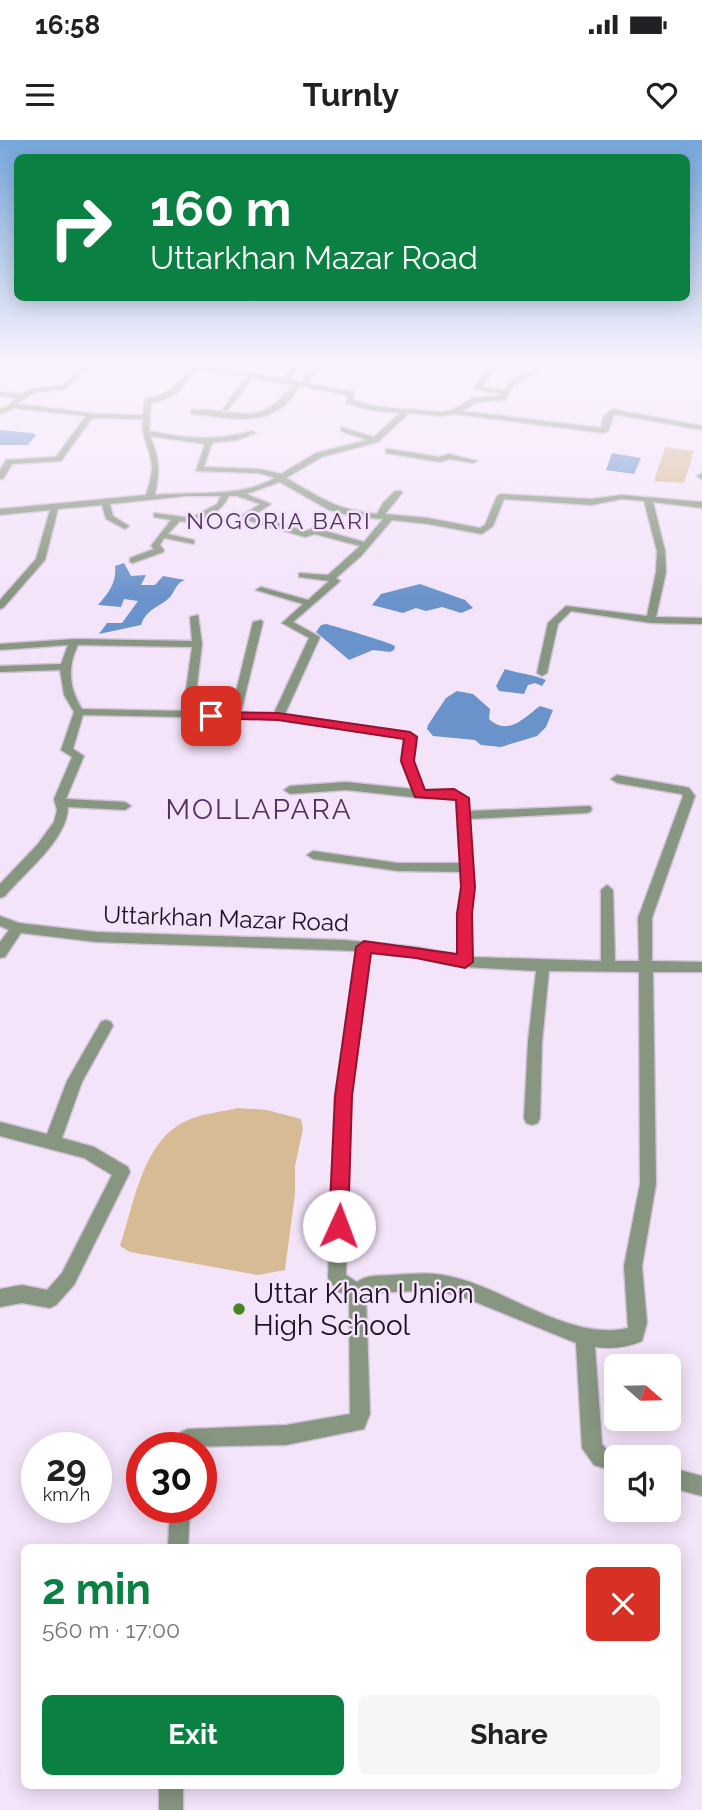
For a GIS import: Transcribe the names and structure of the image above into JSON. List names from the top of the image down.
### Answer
{
  "streets": {
    "street": ["Uttarkhan Mazar Road"]
  },
  "districts": ["NOGORIA BARI", "MOLLAPARA"],
  "places": ["Uttar Khan Union High School"],
  "north": "right",
  "page": {
    "status": "16:58",
    "header": "Turnly",
    "turn": ["160 m", "Uttarkhan Mazar Road"],
    "speed": "29 km/h",
    "limit": "30",
    "heading": ["2 min", "560 m · 17:00"],
    "buttons": ["Exit", "Share"]
  }
}
